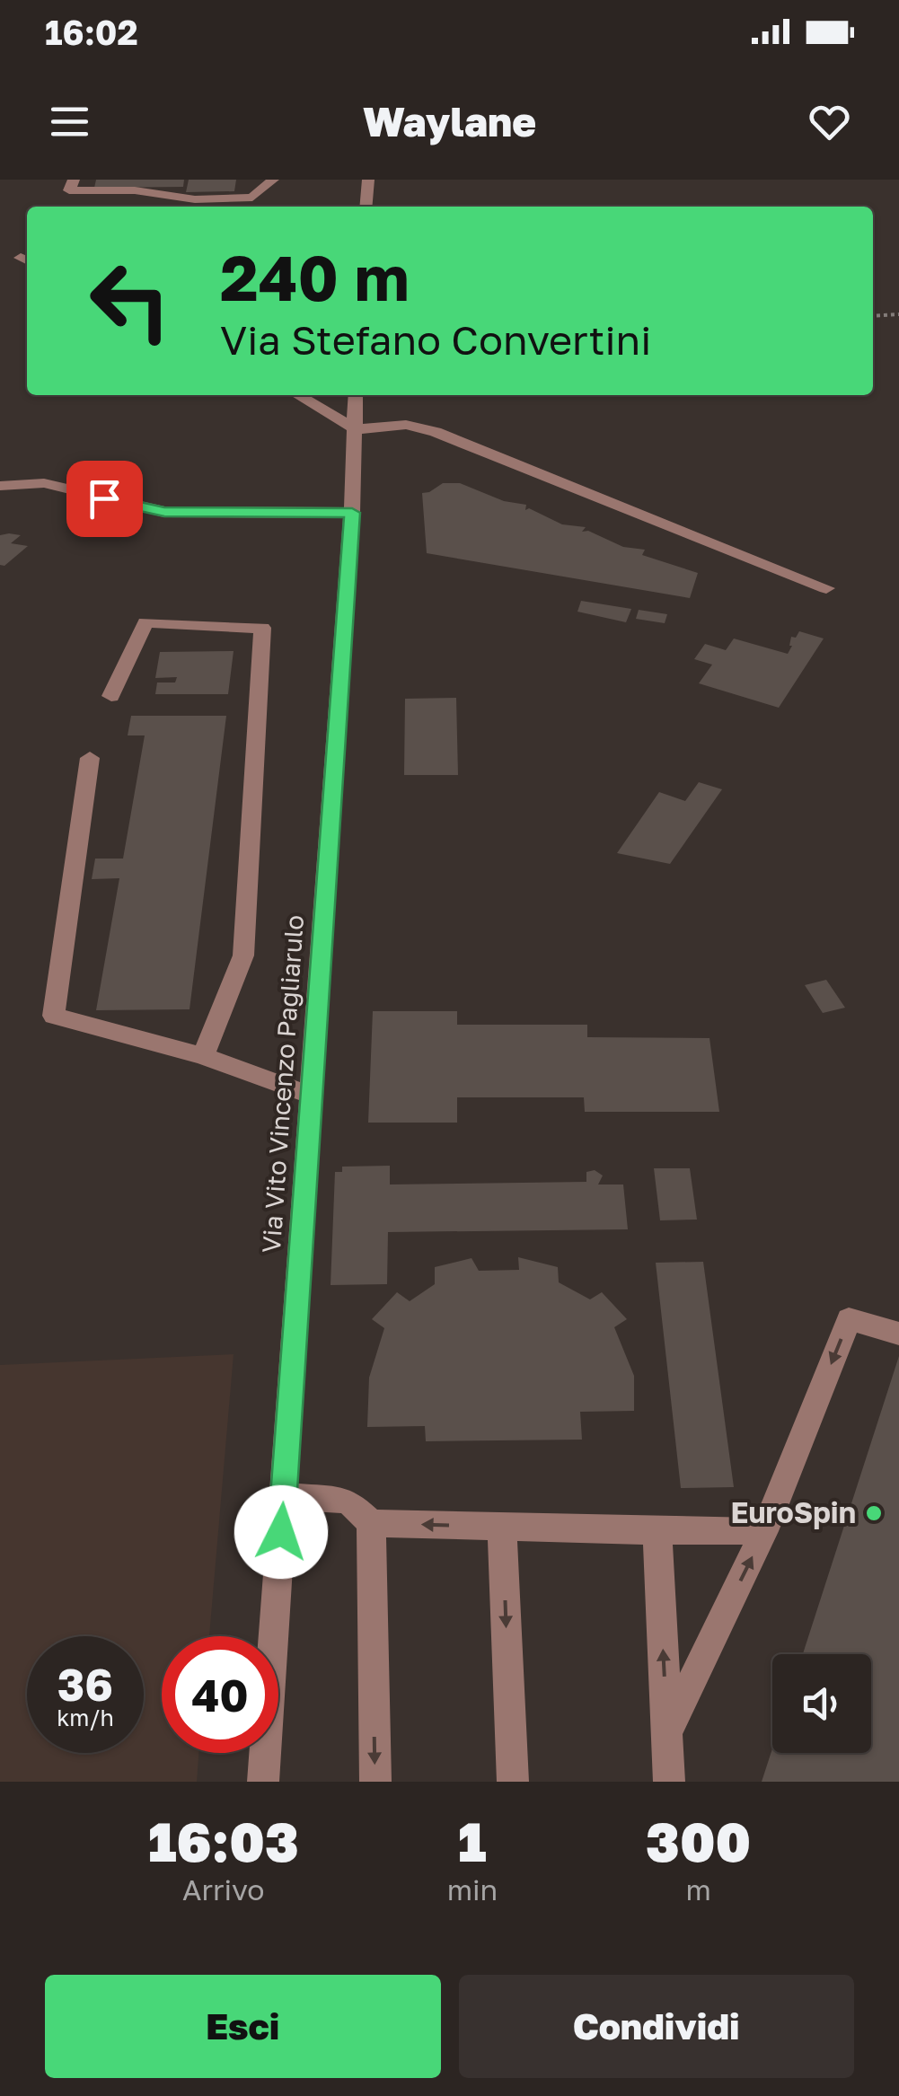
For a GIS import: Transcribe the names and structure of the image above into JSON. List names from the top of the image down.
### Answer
{
  "streets": {
    "street": ["Via Vito Vincenzo Pagliarulo"]
  },
  "places": ["EuroSpin"],
  "page": {
    "status": "16:02",
    "header": "Waylane",
    "turn": ["240 m", "Via Stefano Convertini"],
    "speed": "36 km/h",
    "limit": "40",
    "eta": [
      "16:03",
      "Arrivo",
      "1",
      "min",
      "300",
      "m"
    ],
    "buttons": ["Esci", "Condividi"]
  }
}
